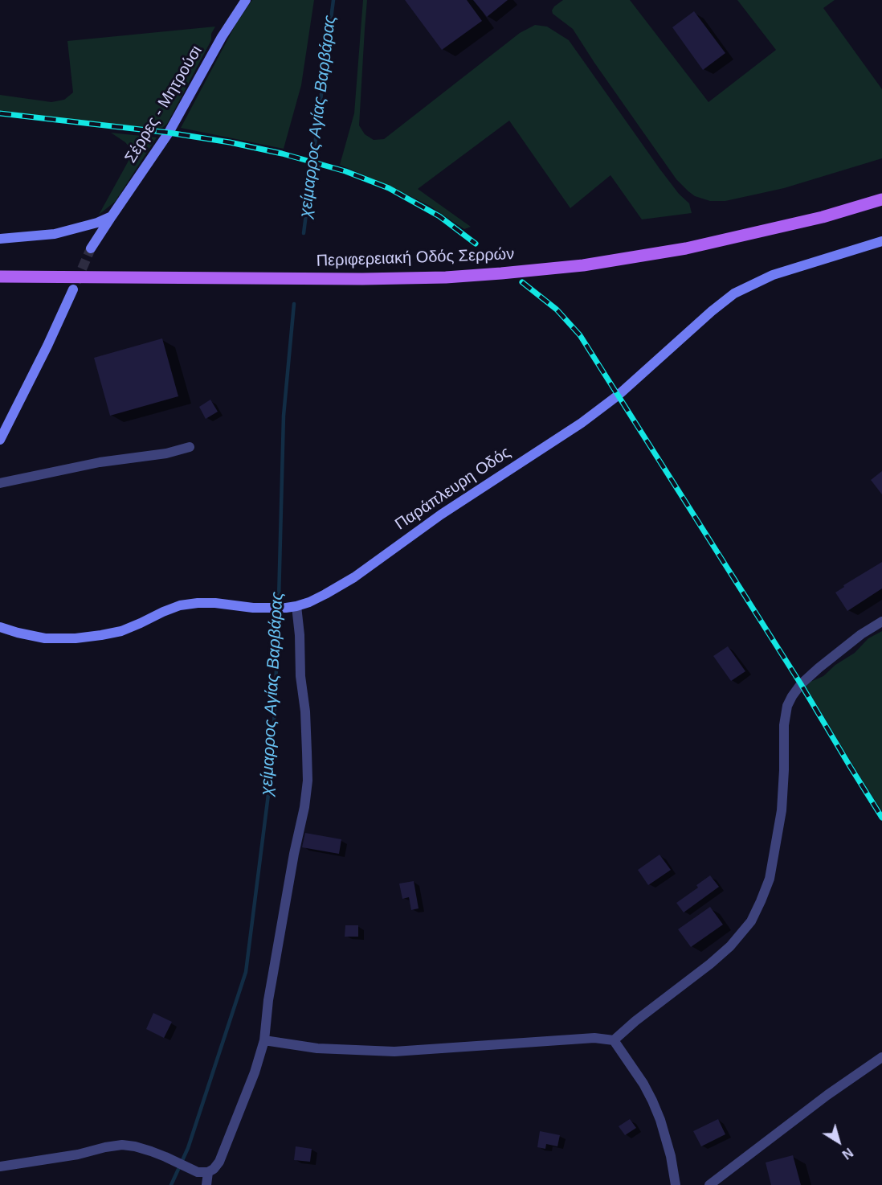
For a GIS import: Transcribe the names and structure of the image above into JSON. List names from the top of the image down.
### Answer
{
  "streets": {
    "main road": ["Περιφερειακή Οδός Σερρών"],
    "street": ["Σέρρες - Μητρούσι", "Παράπλευρη Οδός"]
  },
  "water": ["χείμαρρος Αγίας Βαρβάρας"],
  "north": "bottom right"
}
